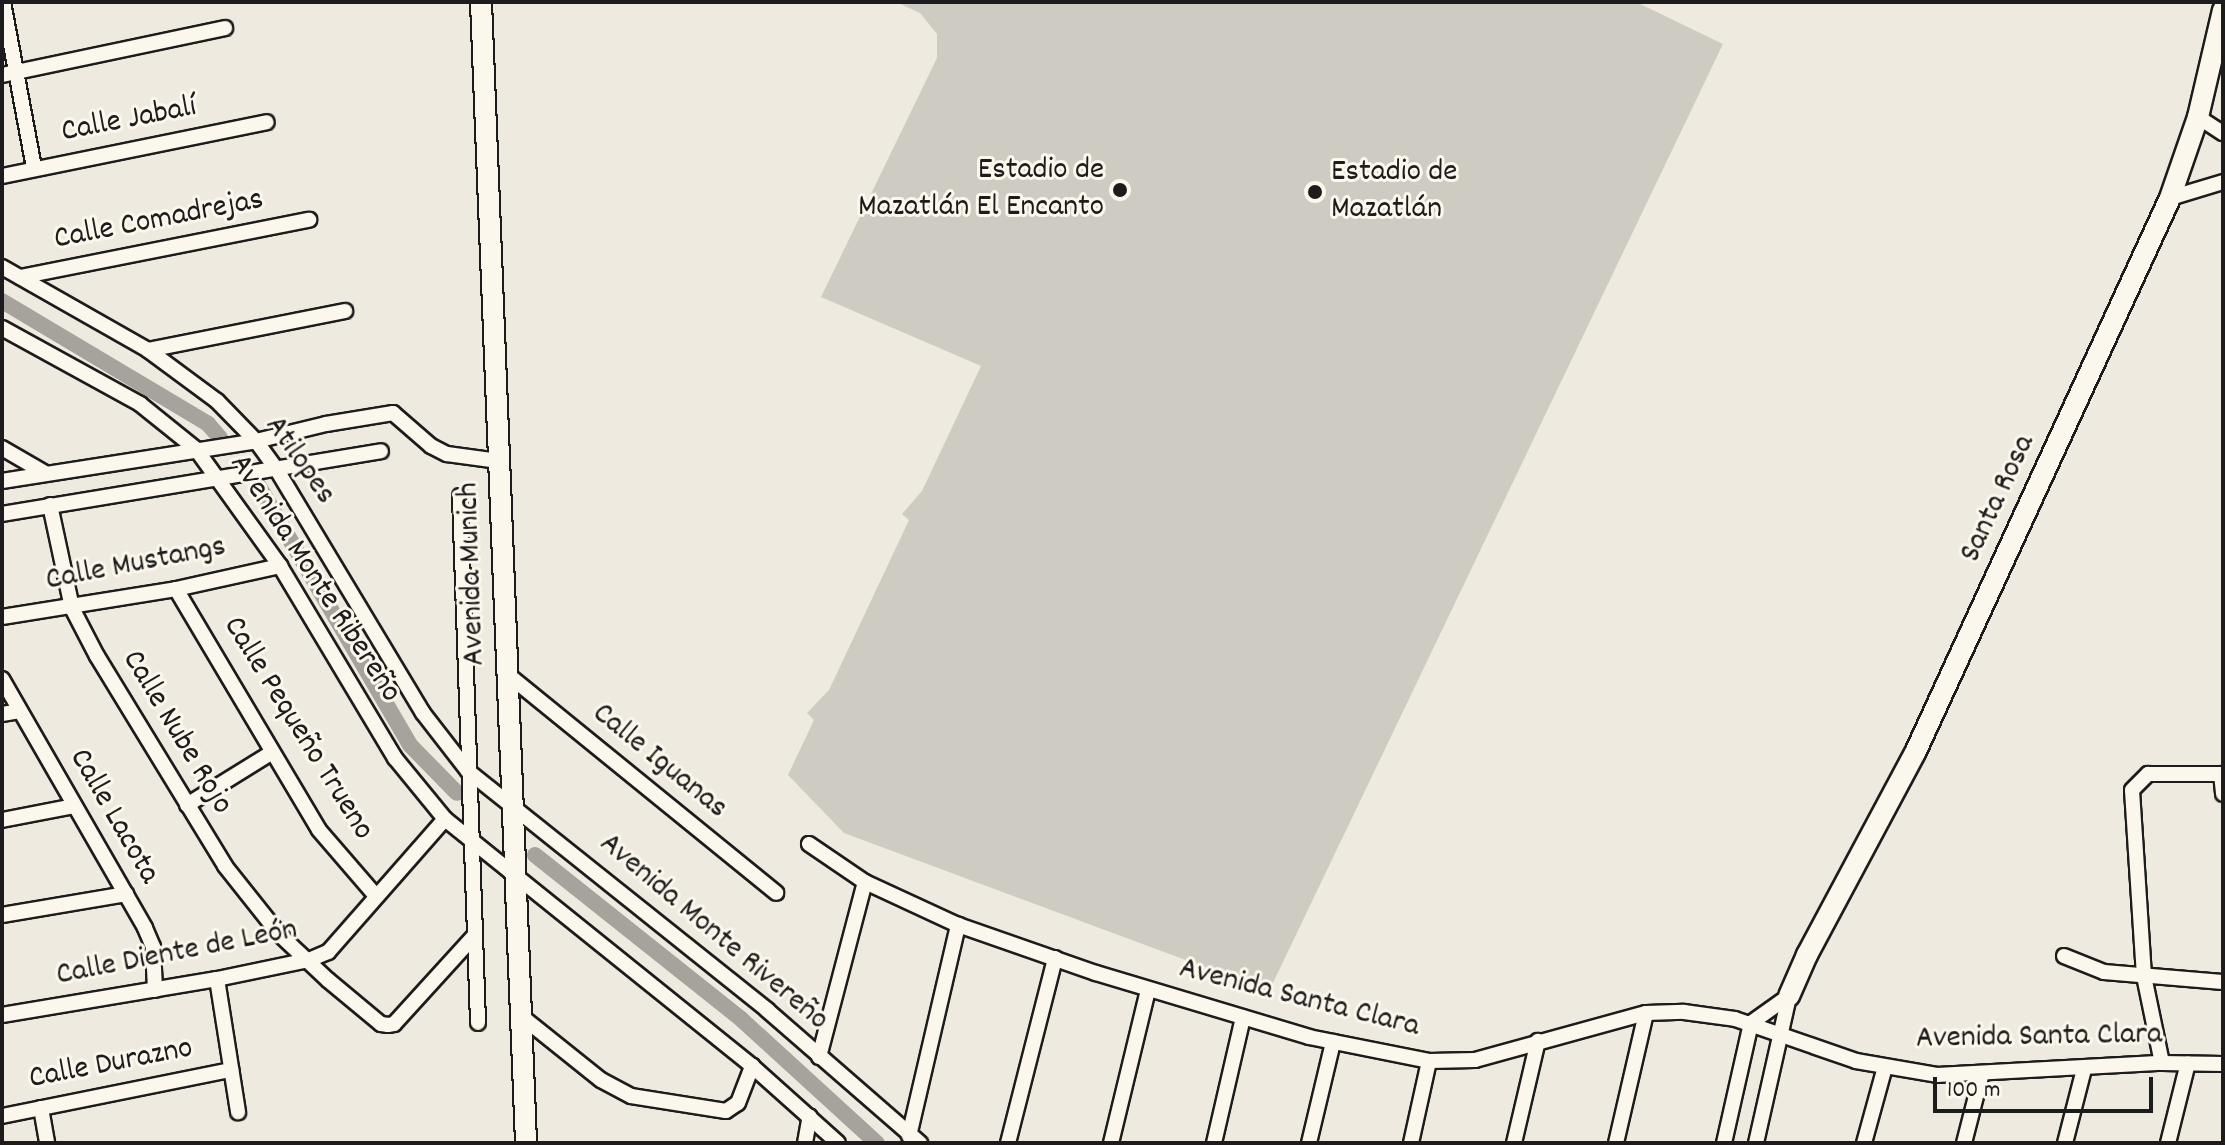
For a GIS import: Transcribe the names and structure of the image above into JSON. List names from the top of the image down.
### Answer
{
  "streets": {
    "main road": ["Santa Rosa", "Avenida Munich"],
    "street": [
      "Calle Jabalí",
      "Calle Comadrejas",
      "Atilopes",
      "Calle Mustangs",
      "Avenida Monte Ribereño",
      "Calle Pequeño Trueno",
      "Calle Nube Rojo",
      "Calle Iguanas",
      "Calle Lacota",
      "Avenida Monte Rivereño",
      "Calle Diente de León",
      "Avenida Santa Clara",
      "Calle Durazno"
    ]
  },
  "crossings": [
    ["Calle Comadrejas", "Atilopes"],
    ["Atilopes", "Avenida Monte Rivereño"],
    ["Calle Mustangs", "Avenida Monte Ribereño"],
    ["Calle Mustangs", "Calle Pequeño Trueno"],
    ["Calle Mustangs", "Calle Nube Rojo"],
    ["Avenida Munich", "Calle Iguanas"],
    ["Avenida Munich", "Avenida Monte Rivereño"],
    ["Avenida Monte Ribereño", "Calle Diente de León"],
    ["Calle Pequeño Trueno", "Calle Diente de León"],
    ["Calle Nube Rojo", "Calle Diente de León"],
    ["Calle Lacota", "Calle Diente de León"]
  ],
  "places": ["Estadio de Mazatlán El Encanto", "Estadio de Mazatlán"],
  "scale_bar": "100 m"
}
